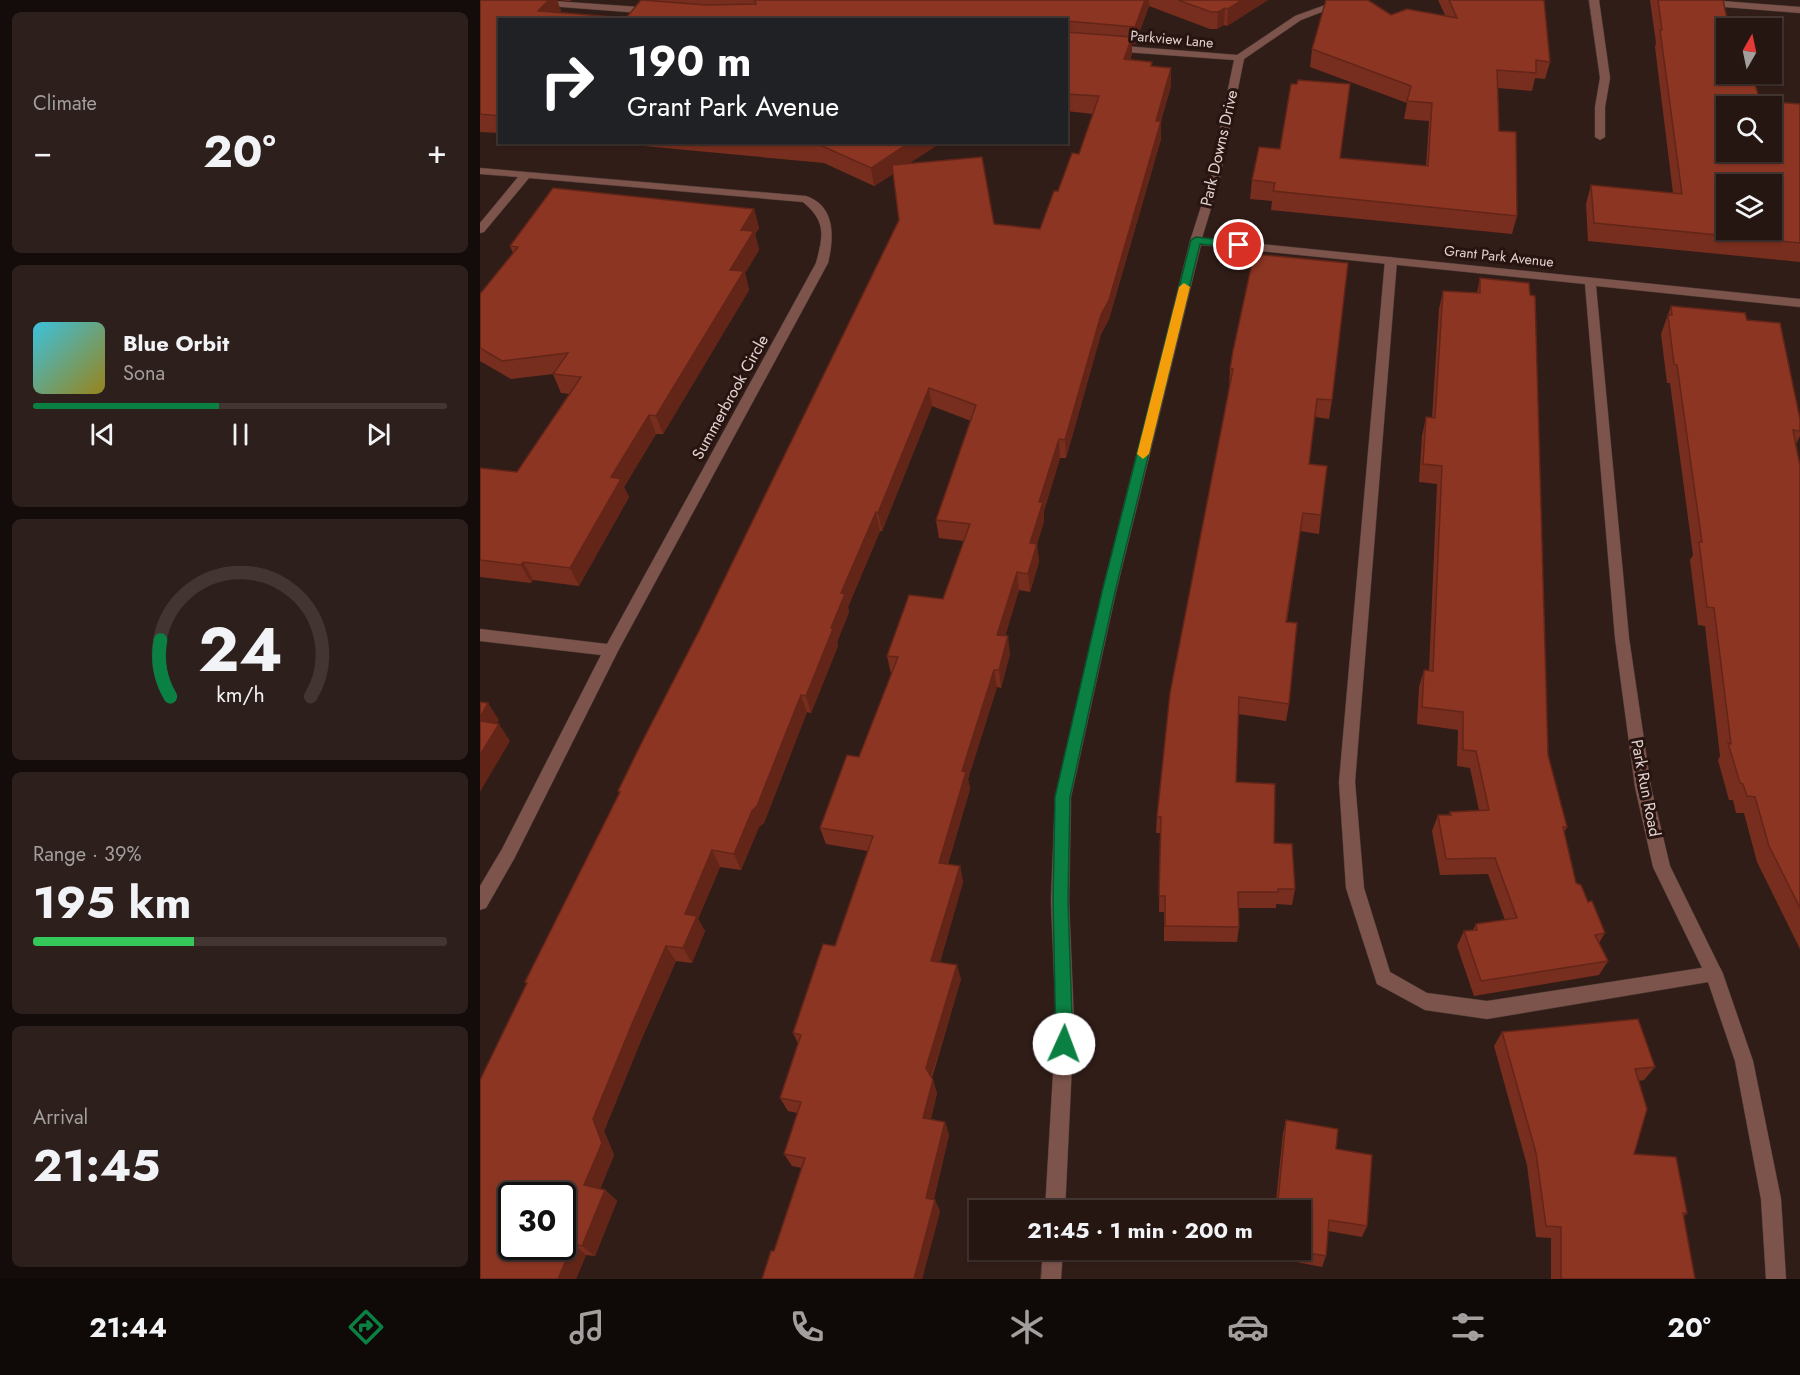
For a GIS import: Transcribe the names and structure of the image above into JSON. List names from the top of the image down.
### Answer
{
  "streets": {
    "street": [
      "Parkview Lane",
      "Park Downs Drive",
      "Grant Park Avenue",
      "Summerbrook Circle",
      "Park Run Road"
    ]
  },
  "crossings": [
    ["Parkview Lane", "Park Downs Drive"],
    ["Park Downs Drive", "Grant Park Avenue"],
    ["Grant Park Avenue", "Park Run Road"]
  ],
  "north": "top",
  "page": {
    "tile": [
      "Climate",
      ["Range · 39%", "195 km"],
      ["Arrival", "21:45"]
    ],
    "turn": ["190 m", "Grant Park Avenue"],
    "heat": ["−", "20°", "+"],
    "song": ["Blue Orbit", "Sona"],
    "limit": "30",
    "trip": "21:45 · 1 min · 200 m",
    "tabs": ["21:44", "20°"],
    "gauge": ["24", "km/h"]
  }
}
